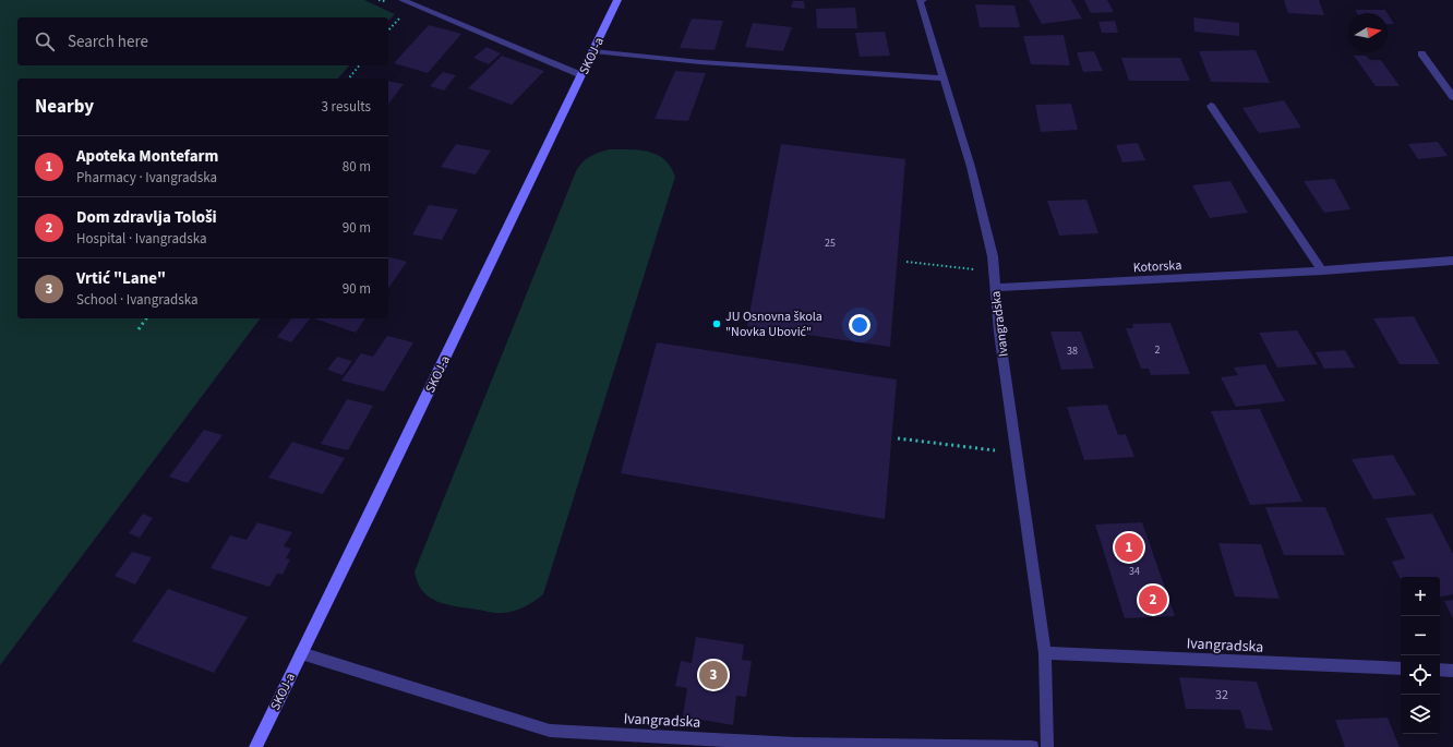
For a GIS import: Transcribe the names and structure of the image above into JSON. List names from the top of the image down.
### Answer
{
  "streets": {
    "main road": ["SKOJ-a"],
    "street": ["Kotorska", "Ivangradska"]
  },
  "crossings": [
    ["SKOJ-a", "Ivangradska"],
    ["Kotorska", "Ivangradska"]
  ],
  "places": ["JU Osnovna škola \"Novka Ubović\""],
  "house_numbers": [
    "25",
    "2",
    "38",
    "34",
    "32"
  ],
  "north": "right",
  "page": {
    "search": "Search here",
    "heading": ["Nearby", "3 results"],
    "list": [
      {
        "mark": "1",
        "name": "Apoteka Montefarm",
        "note": "Pharmacy · Ivangradska",
        "value": "80 m"
      },
      {
        "mark": "2",
        "name": "Dom zdravlja Tološi",
        "note": "Hospital · Ivangradska",
        "value": "90 m"
      },
      {
        "mark": "3",
        "name": "Vrtić \"Lane\"",
        "note": "School · Ivangradska",
        "value": "90 m"
      }
    ],
    "pins": ["1", "2", "3"],
    "map_buttons": ["+", "−"]
  }
}
